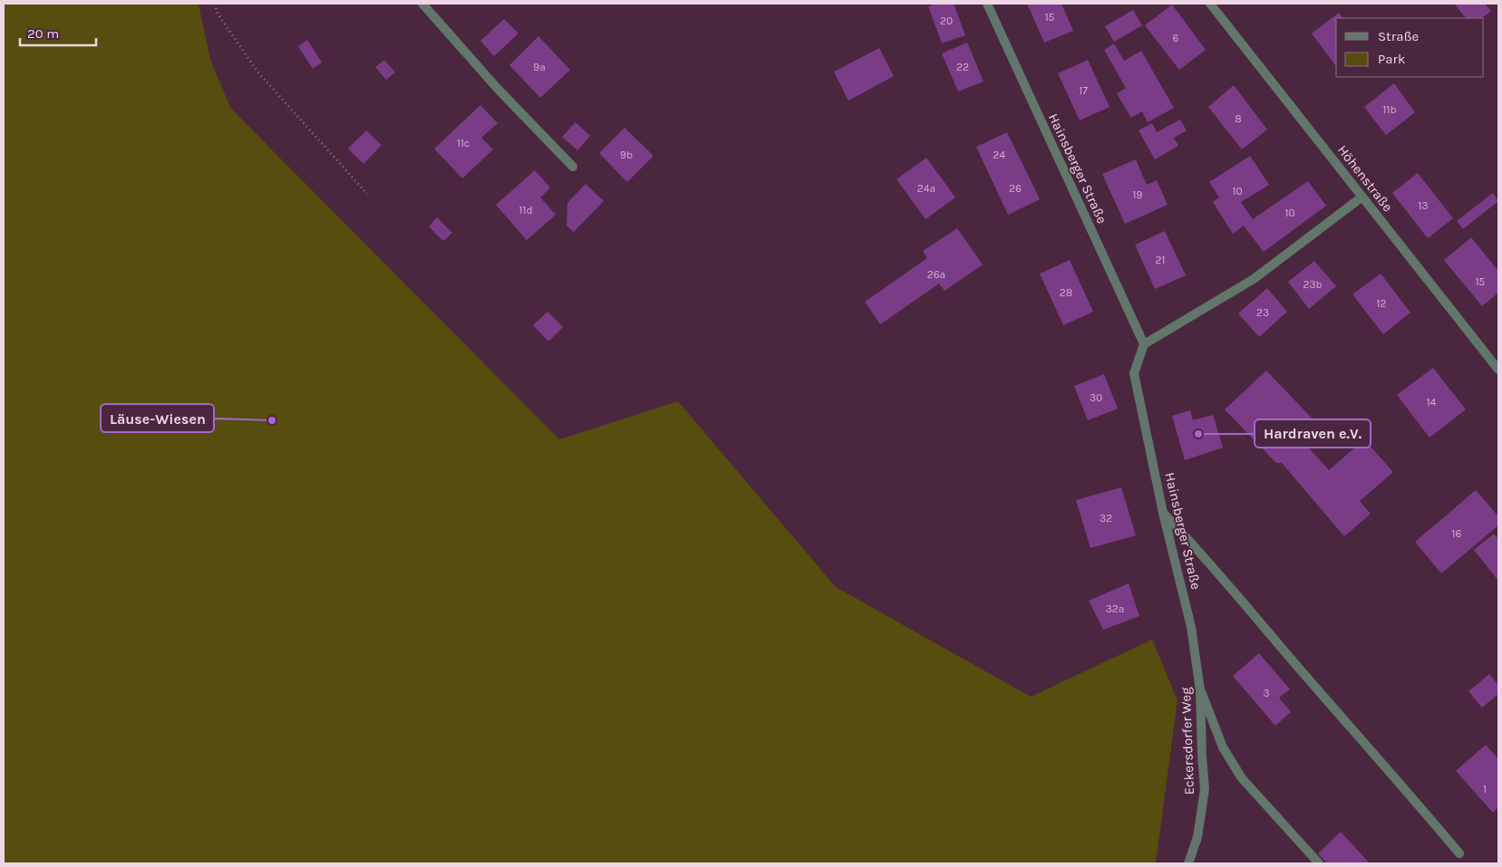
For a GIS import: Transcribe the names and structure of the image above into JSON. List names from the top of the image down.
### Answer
{
  "streets": {
    "street": ["Hainsberger Straße", "Höhenstraße", "Eckersdorfer Weg"]
  },
  "crossings": [
    ["Hainsberger Straße", "Eckersdorfer Weg"]
  ],
  "places": ["Läuse-Wiesen", "Hardraven e.V."],
  "house_numbers": [
    "15",
    "20",
    "6",
    "9a",
    "22",
    "17",
    "11b",
    "8",
    "11c",
    "9b",
    "24",
    "24a",
    "26",
    "10",
    "19",
    "13",
    "11d",
    "10",
    "21",
    "26a",
    "15",
    "23b",
    "28",
    "12",
    "23",
    "30",
    "14",
    "32",
    "16",
    "32a",
    "3",
    "1"
  ],
  "legend": ["Straße", "Park"],
  "scale_bar": "20 m"
}
